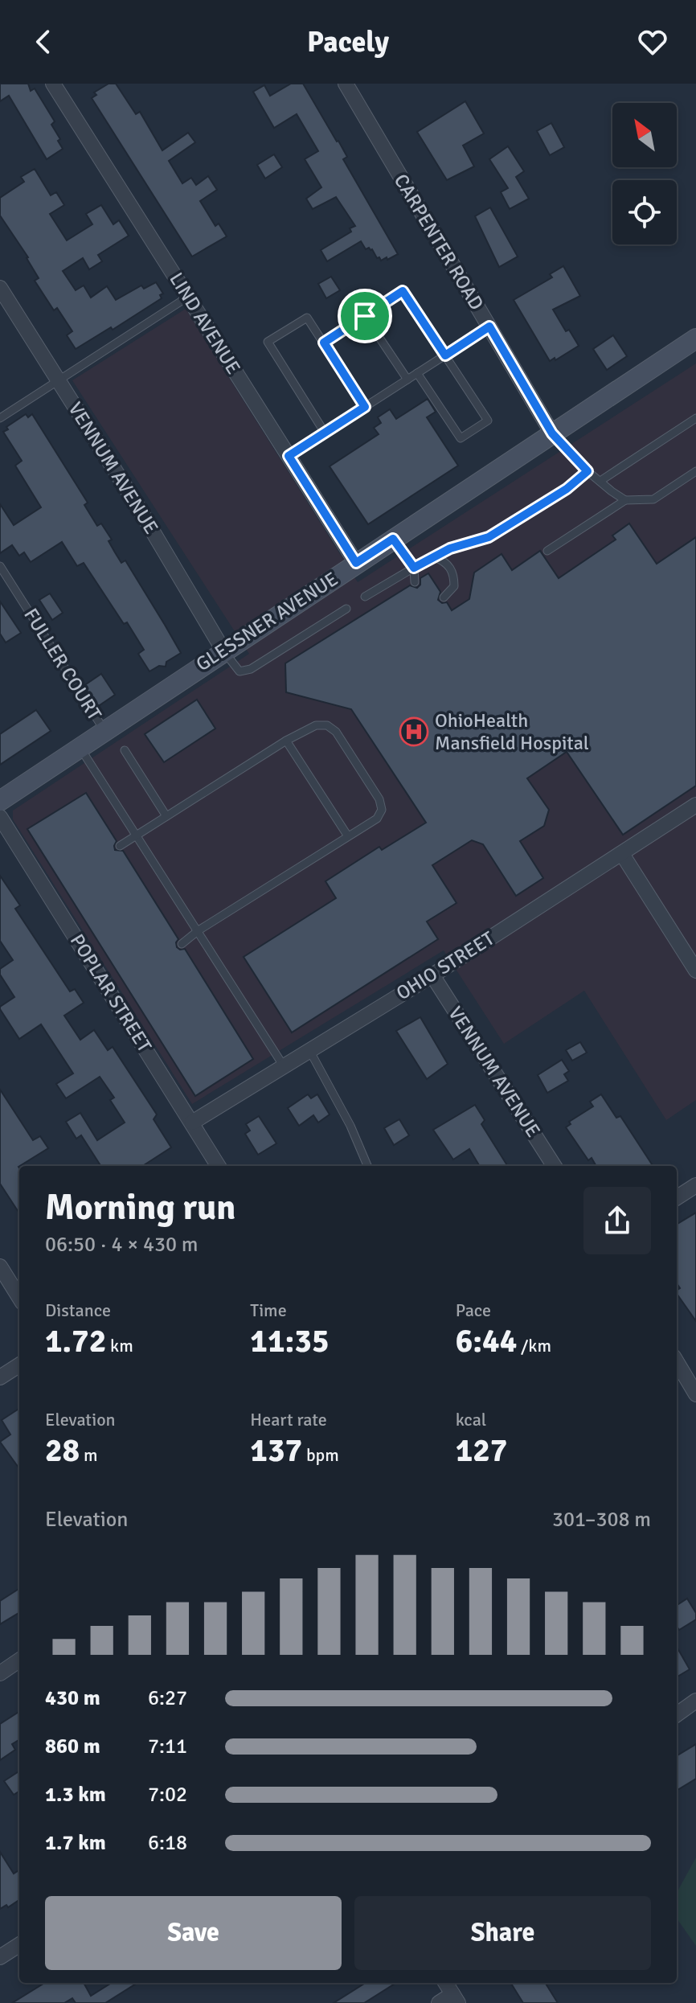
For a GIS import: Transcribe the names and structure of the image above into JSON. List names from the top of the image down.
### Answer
{
  "streets": {
    "street": [
      "CARPENTER ROAD",
      "LIND AVENUE",
      "VENNUM AVENUE",
      "GLESSNER AVENUE",
      "OHIO STREET",
      "POPLAR STREET"
    ],
    "lane": ["FULLER COURT"]
  },
  "crossings": [
    ["CARPENTER ROAD", "GLESSNER AVENUE"],
    ["LIND AVENUE", "GLESSNER AVENUE"],
    ["VENNUM AVENUE", "GLESSNER AVENUE"],
    ["VENNUM AVENUE", "OHIO STREET"],
    ["GLESSNER AVENUE", "FULLER COURT"],
    ["OHIO STREET", "POPLAR STREET"]
  ],
  "places": {
    "hospital": ["OhioHealth Mansfield Hospital"]
  },
  "north": "top left",
  "page": {
    "header": "Pacely",
    "heading": ["Morning run", "06:50 · 4 × 430 m"],
    "stats": [
      ["Distance", "1.72 km"],
      ["Time", "11:35"],
      ["Pace", "6:44 /km"],
      ["Elevation", "28 m"],
      ["Heart rate", "137 bpm"],
      ["kcal", "127"]
    ],
    "chart": ["Elevation", "301–308 m"],
    "list": [
      {
        "name": "430 m",
        "note": "6:27"
      },
      {
        "name": "860 m",
        "note": "7:11"
      },
      {
        "name": "1.3 km",
        "note": "7:02"
      },
      {
        "name": "1.7 km",
        "note": "6:18"
      }
    ],
    "buttons": ["Save", "Share"]
  }
}
